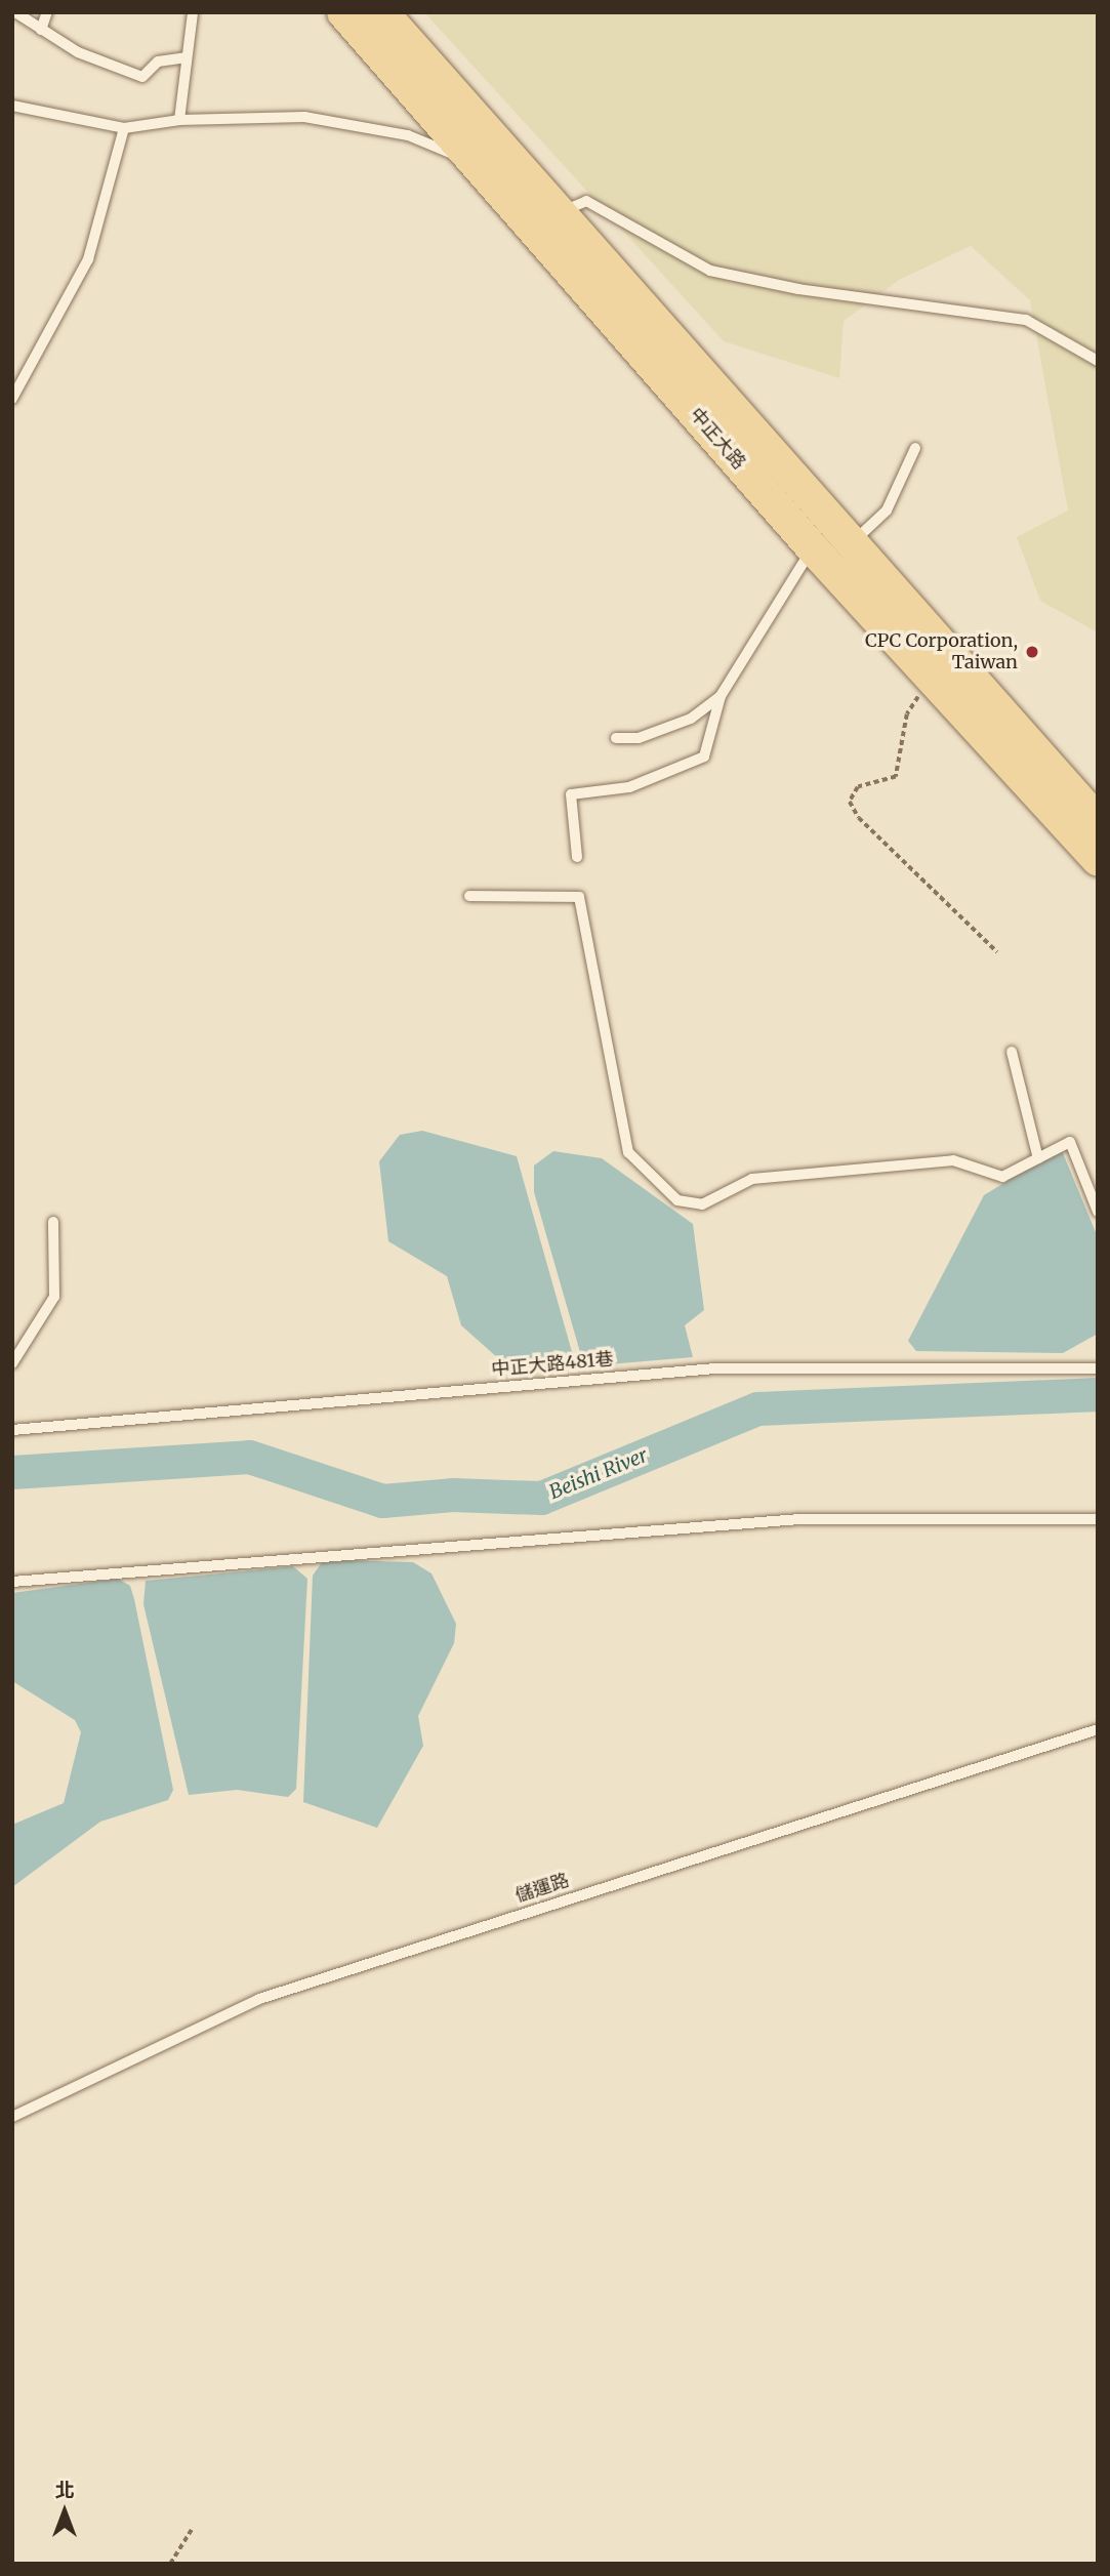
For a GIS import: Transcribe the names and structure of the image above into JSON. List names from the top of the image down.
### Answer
{
  "streets": {
    "main road": ["中正大路"],
    "lane": ["中正大路481巷", "儲運路"]
  },
  "water": ["Beishi River"],
  "places": ["CPC Corporation, Taiwan"],
  "north": "top"
}
